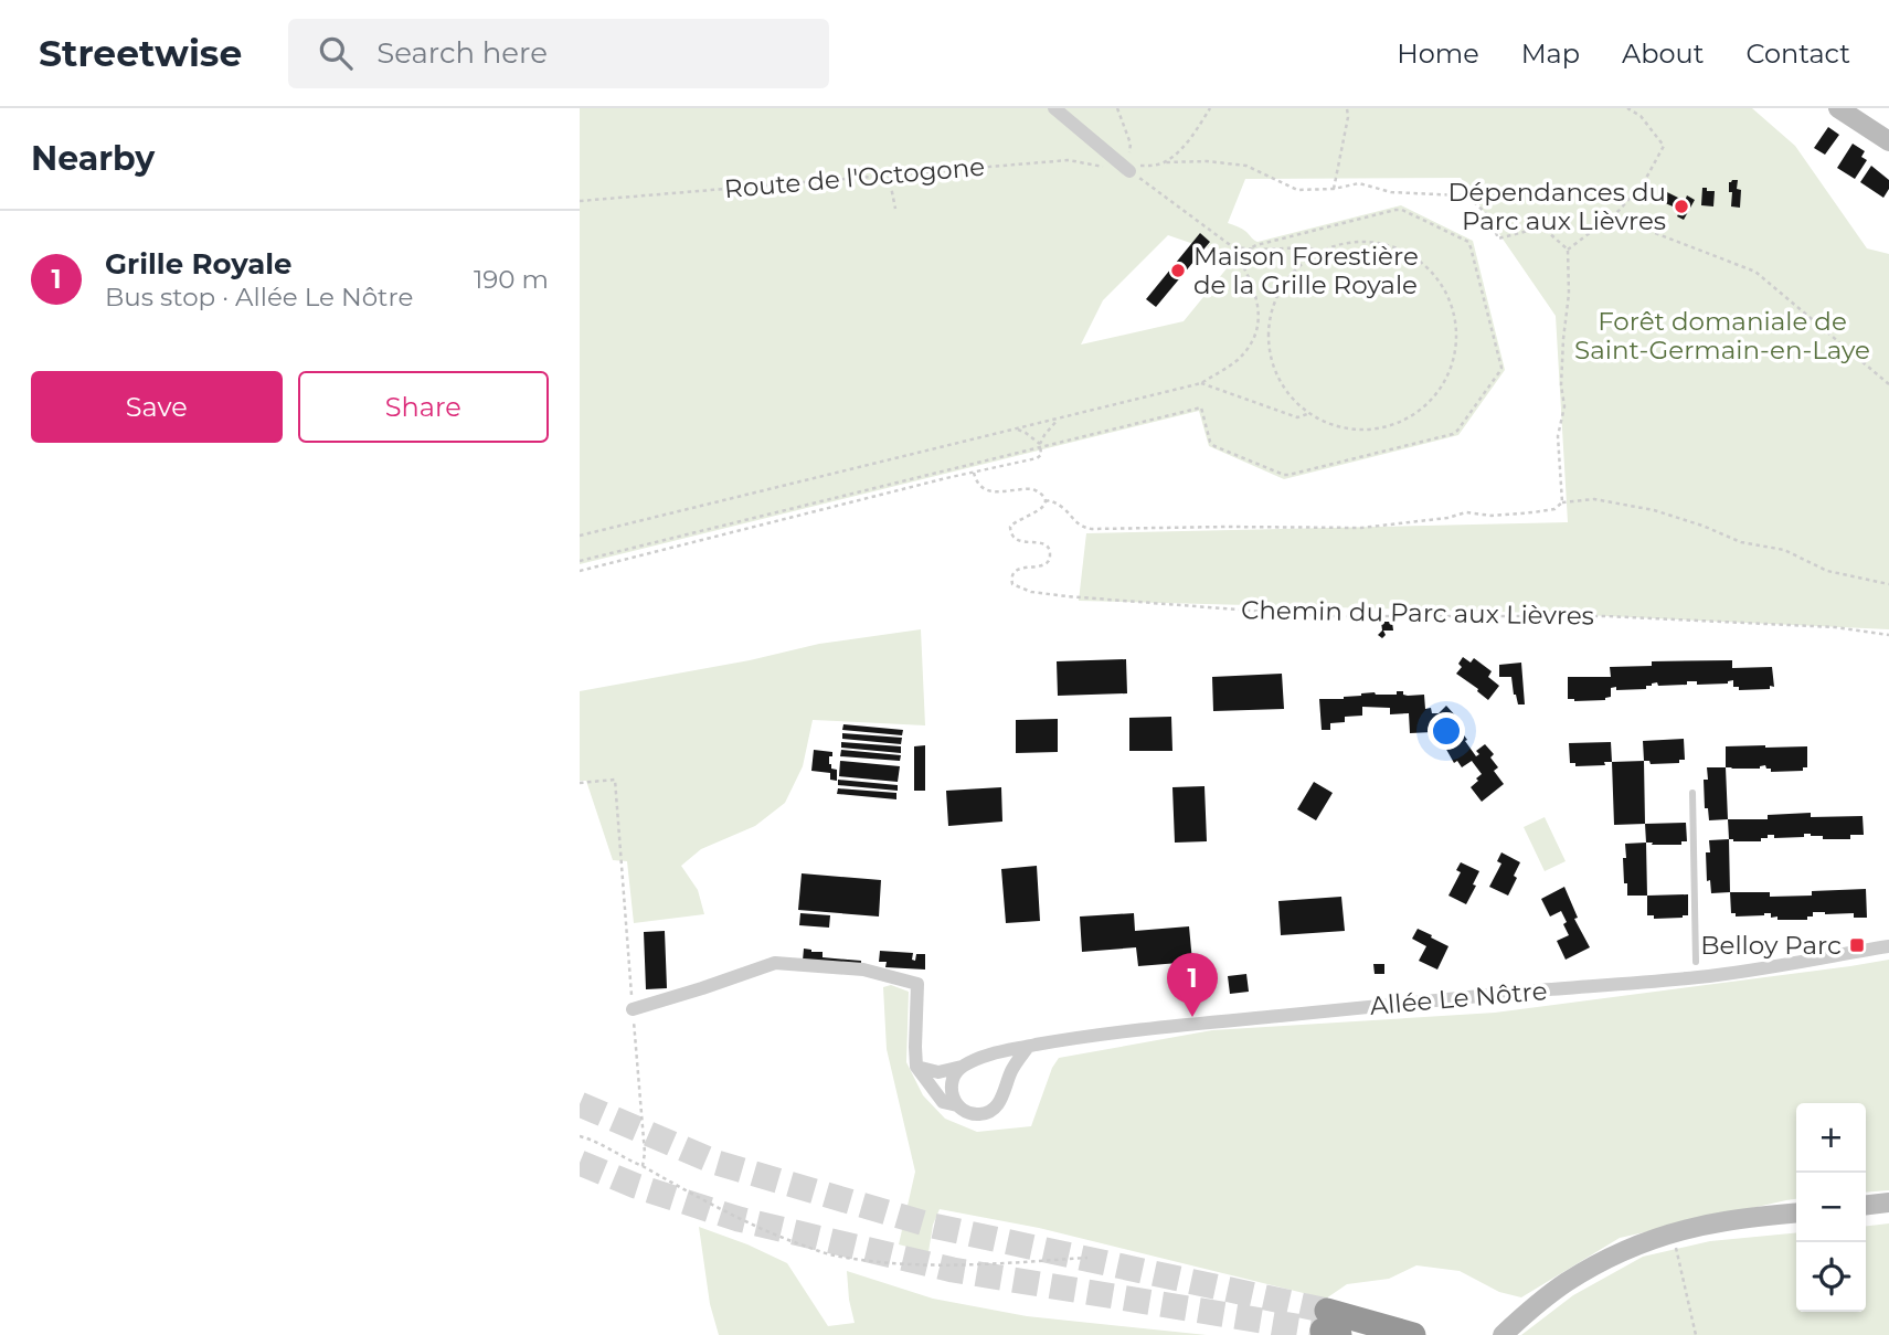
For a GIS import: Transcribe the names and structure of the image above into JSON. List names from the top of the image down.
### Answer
{
  "streets": {
    "street": ["Allée Le Nôtre"],
    "path": ["Route de l'Octogone", "Chemin du Parc aux Lièvres"]
  },
  "parks": ["Forêt domaniale de Saint-Germain-en-Laye"],
  "places": {
    "other": ["Dépendances du Parc aux Lièvres", "Maison Forestière de la Grille Royale"],
    "transit": ["Belloy Parc"]
  },
  "page": {
    "header": "Streetwise",
    "search": "Search here",
    "nav": [
      "Home",
      "Map",
      "About",
      "Contact"
    ],
    "heading": "Nearby",
    "list": [
      {
        "mark": "1",
        "name": "Grille Royale",
        "note": "Bus stop · Allée Le Nôtre",
        "value": "190 m"
      }
    ],
    "buttons": ["Save", "Share"],
    "pins": "1",
    "map_buttons": ["+", "−"]
  }
}
